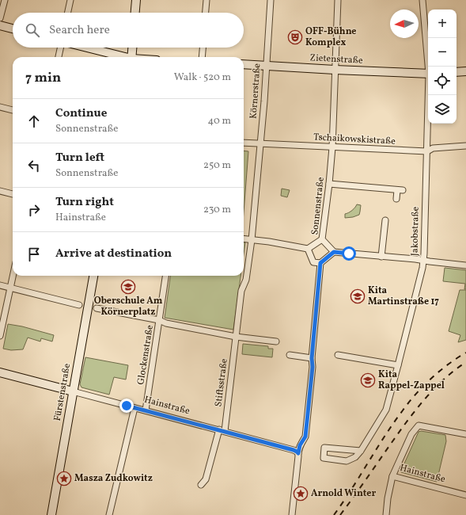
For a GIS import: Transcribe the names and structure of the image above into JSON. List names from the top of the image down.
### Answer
{
  "streets": {
    "street": [
      "Zietenstraße",
      "Körnerstraße",
      "Tschaikowskistraße",
      "Sonnenstraße",
      "Jakobstraße",
      "Glockenstraße",
      "Stiftsstraße",
      "Fürstenstraße",
      "Hainstraße"
    ]
  },
  "crossings": [
    ["Zietenstraße", "Körnerstraße"],
    ["Zietenstraße", "Sonnenstraße"],
    ["Körnerstraße", "Tschaikowskistraße"],
    ["Körnerstraße", "Stiftsstraße"],
    ["Tschaikowskistraße", "Sonnenstraße"],
    ["Tschaikowskistraße", "Jakobstraße"],
    ["Glockenstraße", "Hainstraße"],
    ["Stiftsstraße", "Hainstraße"],
    ["Fürstenstraße", "Hainstraße"]
  ],
  "places": {
    "theatre": ["OFF-Bühne Komplex"],
    "school or university": ["Oberschule Am Körnerplatz", "Kita Martinstraße 17", "Kita Rappel-Zappel"],
    "place": ["Masza Zudkowitz", "Arnold Winter"]
  },
  "north": "left",
  "page": {
    "map_buttons": ["+", "−"],
    "search": "Search here",
    "heading": ["7 min", "Walk · 520 m"],
    "list": [
      ["Continue", "Sonnenstraße", "40 m"],
      ["Turn left", "Sonnenstraße", "250 m"],
      ["Turn right", "Hainstraße", "230 m"],
      "Arrive at destination"
    ]
  }
}
